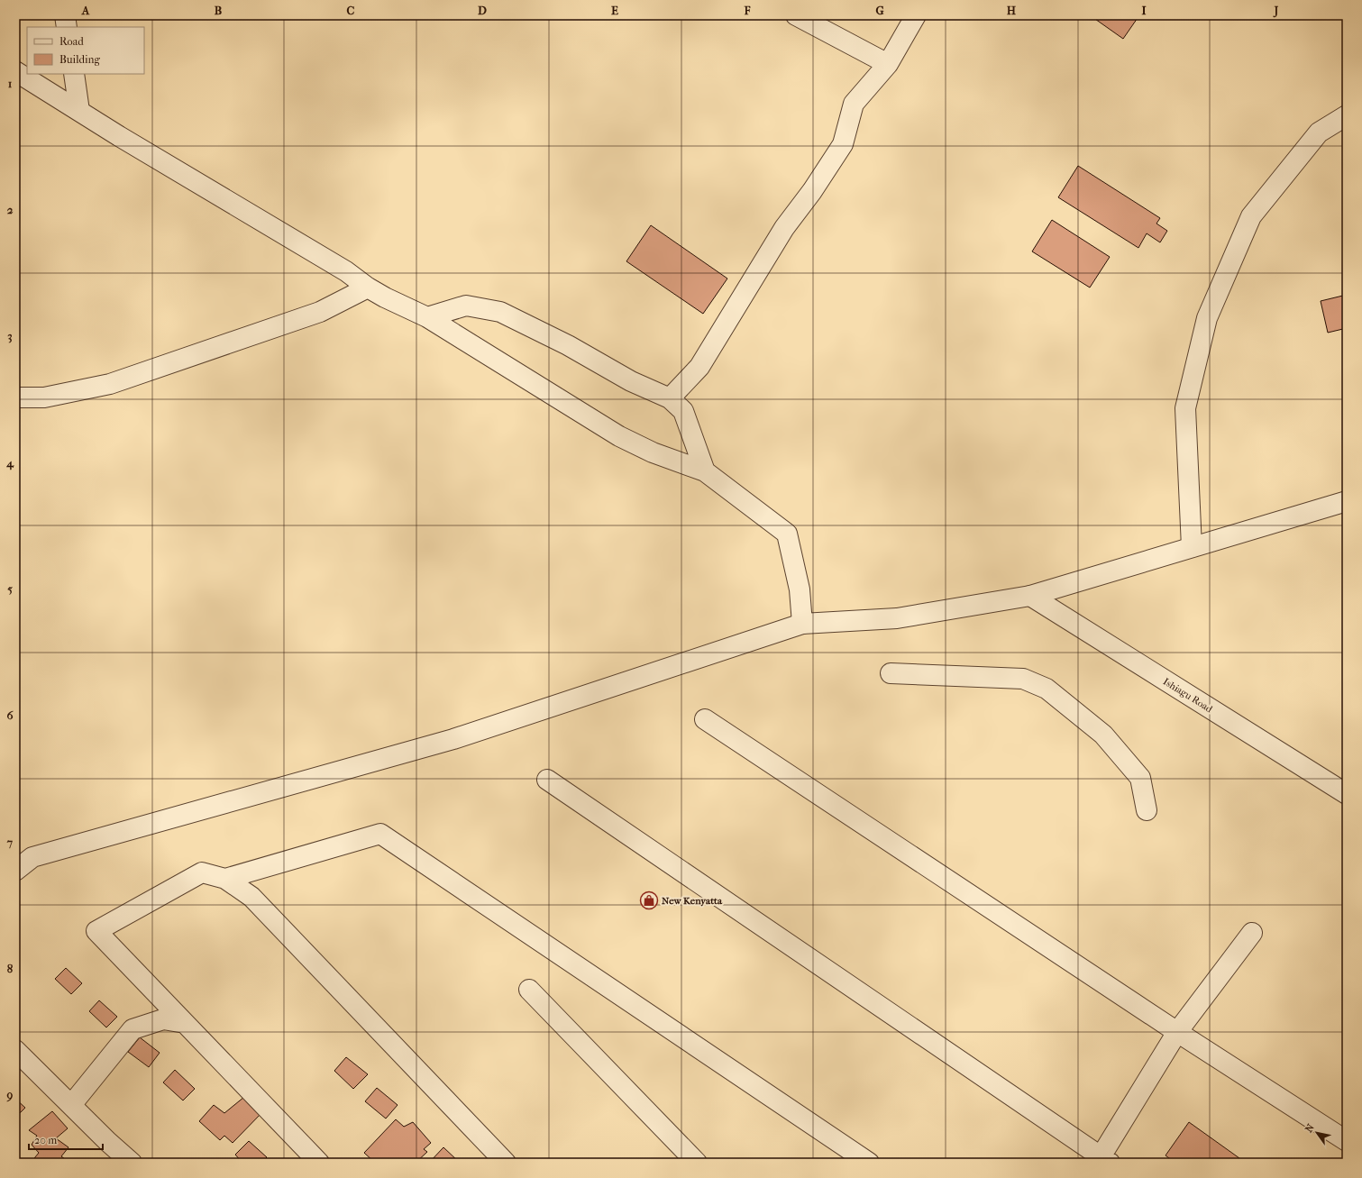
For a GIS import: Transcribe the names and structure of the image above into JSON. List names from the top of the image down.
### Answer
{
  "streets": {
    "street": ["Ishiagu Road"]
  },
  "places": {
    "shop": ["New Kenyatta"]
  },
  "legend": ["Road", "Building"],
  "scale_bar": "20 m",
  "north": "top left",
  "grid": {
    "columns": [
      "A",
      "B",
      "C",
      "D",
      "E",
      "F",
      "G",
      "H",
      "I",
      "J"
    ],
    "rows": [
      "1",
      "2",
      "3",
      "4",
      "5",
      "6",
      "7",
      "8",
      "9"
    ]
  }
}
